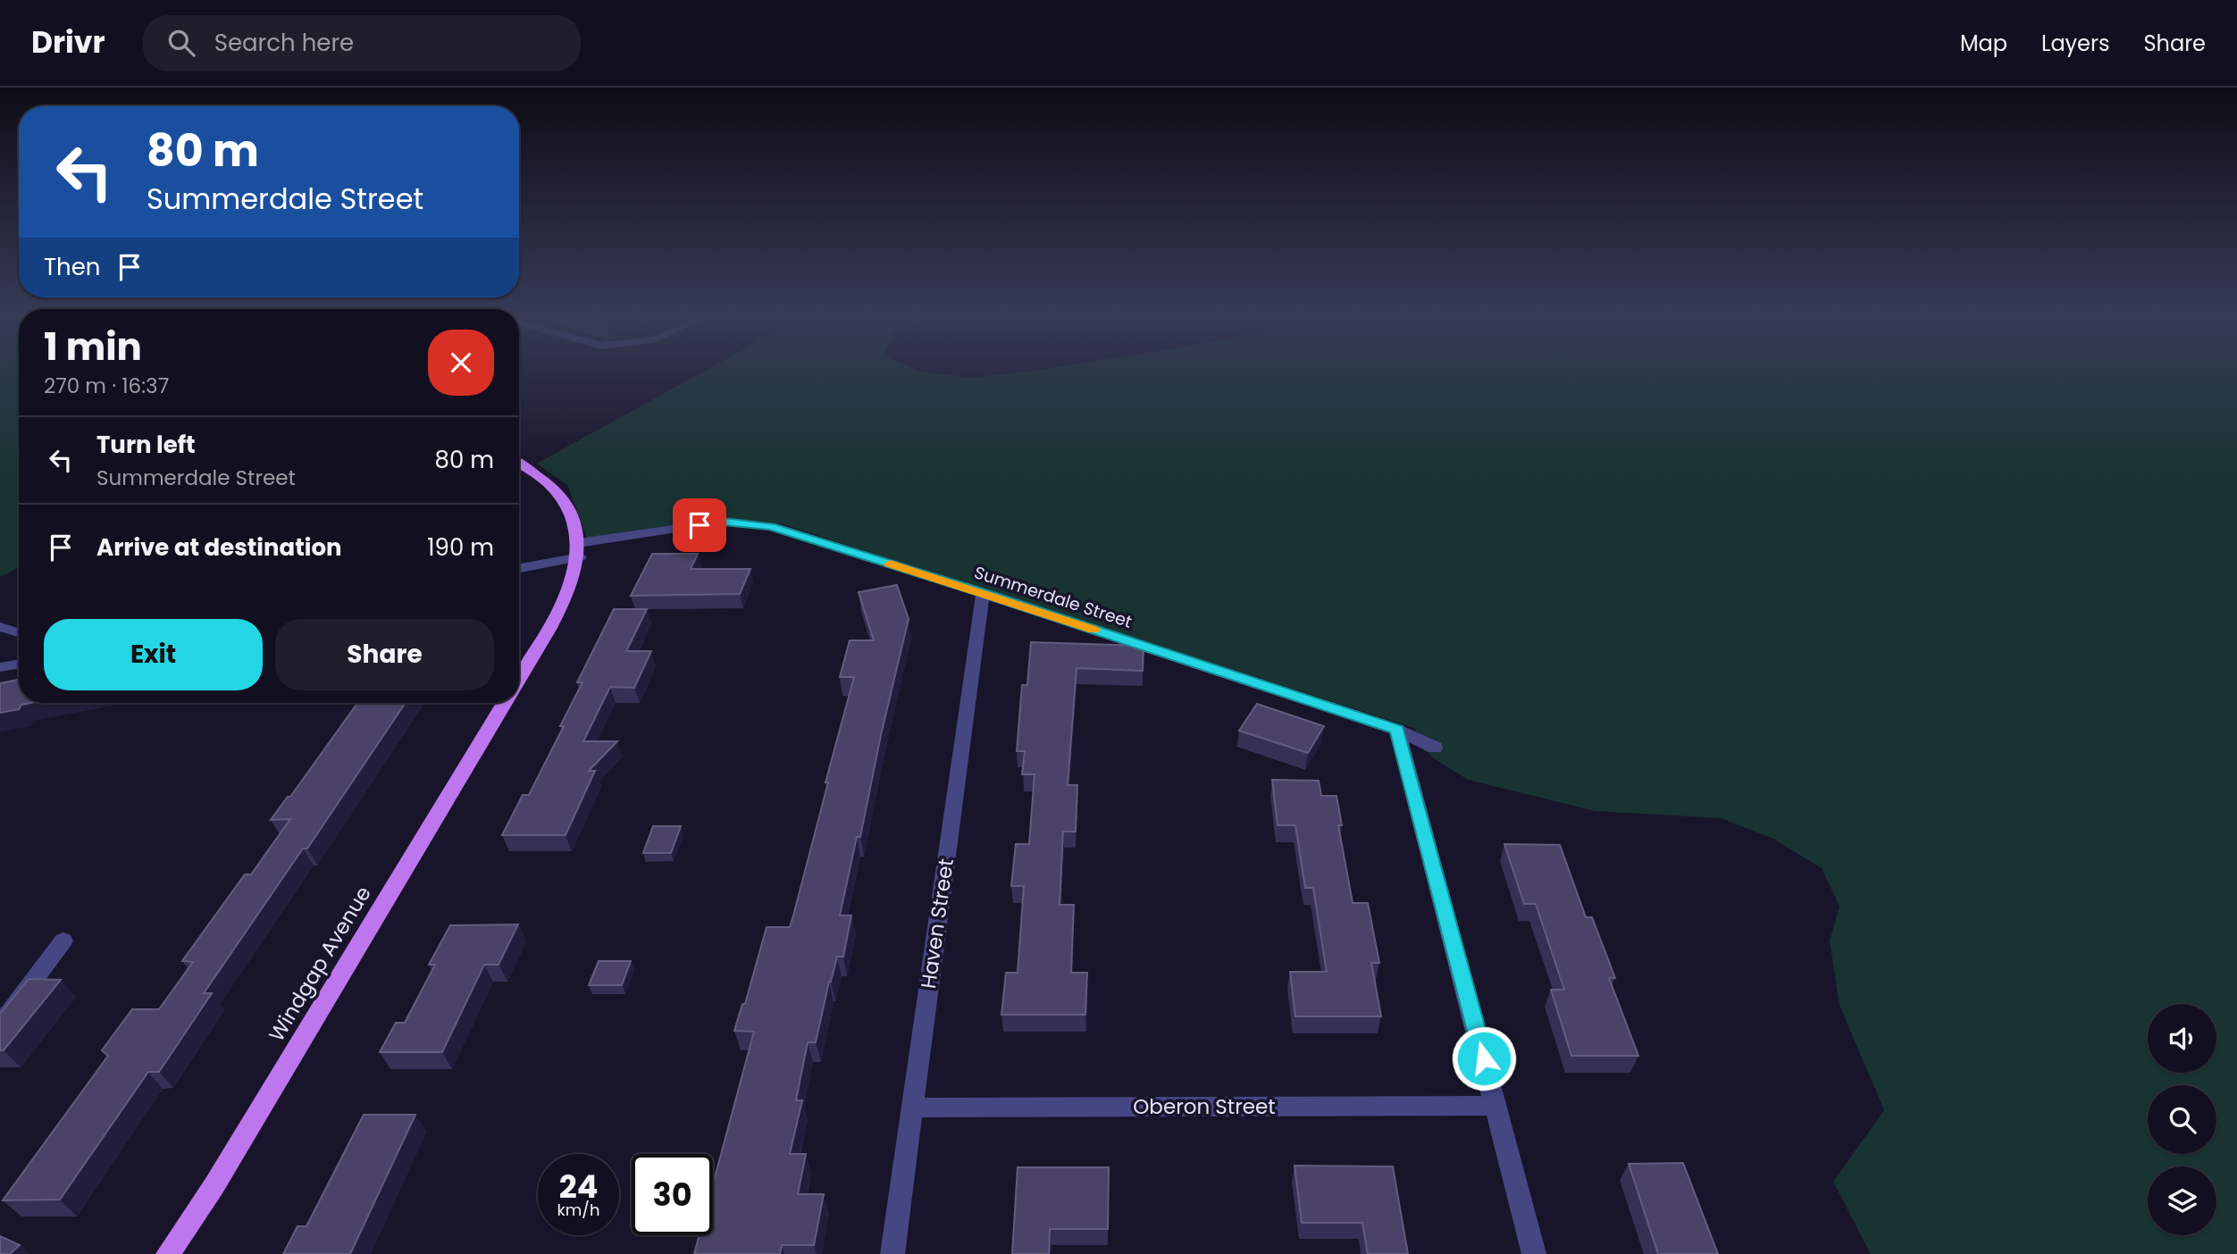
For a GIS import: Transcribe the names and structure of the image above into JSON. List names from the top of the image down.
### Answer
{
  "streets": {
    "main road": ["Windgap Avenue"],
    "street": ["Summerdale Street", "Haven Street", "Oberon Street"]
  },
  "crossings": [
    ["Summerdale Street", "Haven Street"],
    ["Haven Street", "Oberon Street"]
  ],
  "page": {
    "header": "Drivr",
    "search": "Search here",
    "nav": ["Map", "Layers", "Share"],
    "turn": ["80 m", "Summerdale Street"],
    "then": "Then",
    "heading": ["1 min", "270 m · 16:37"],
    "list": [
      {
        "name": "Turn left",
        "note": "Summerdale Street",
        "value": "80 m"
      },
      {
        "name": "Arrive at destination",
        "value": "190 m"
      }
    ],
    "buttons": ["Exit", "Share"],
    "speed": "24 km/h",
    "limit": "30"
  }
}
